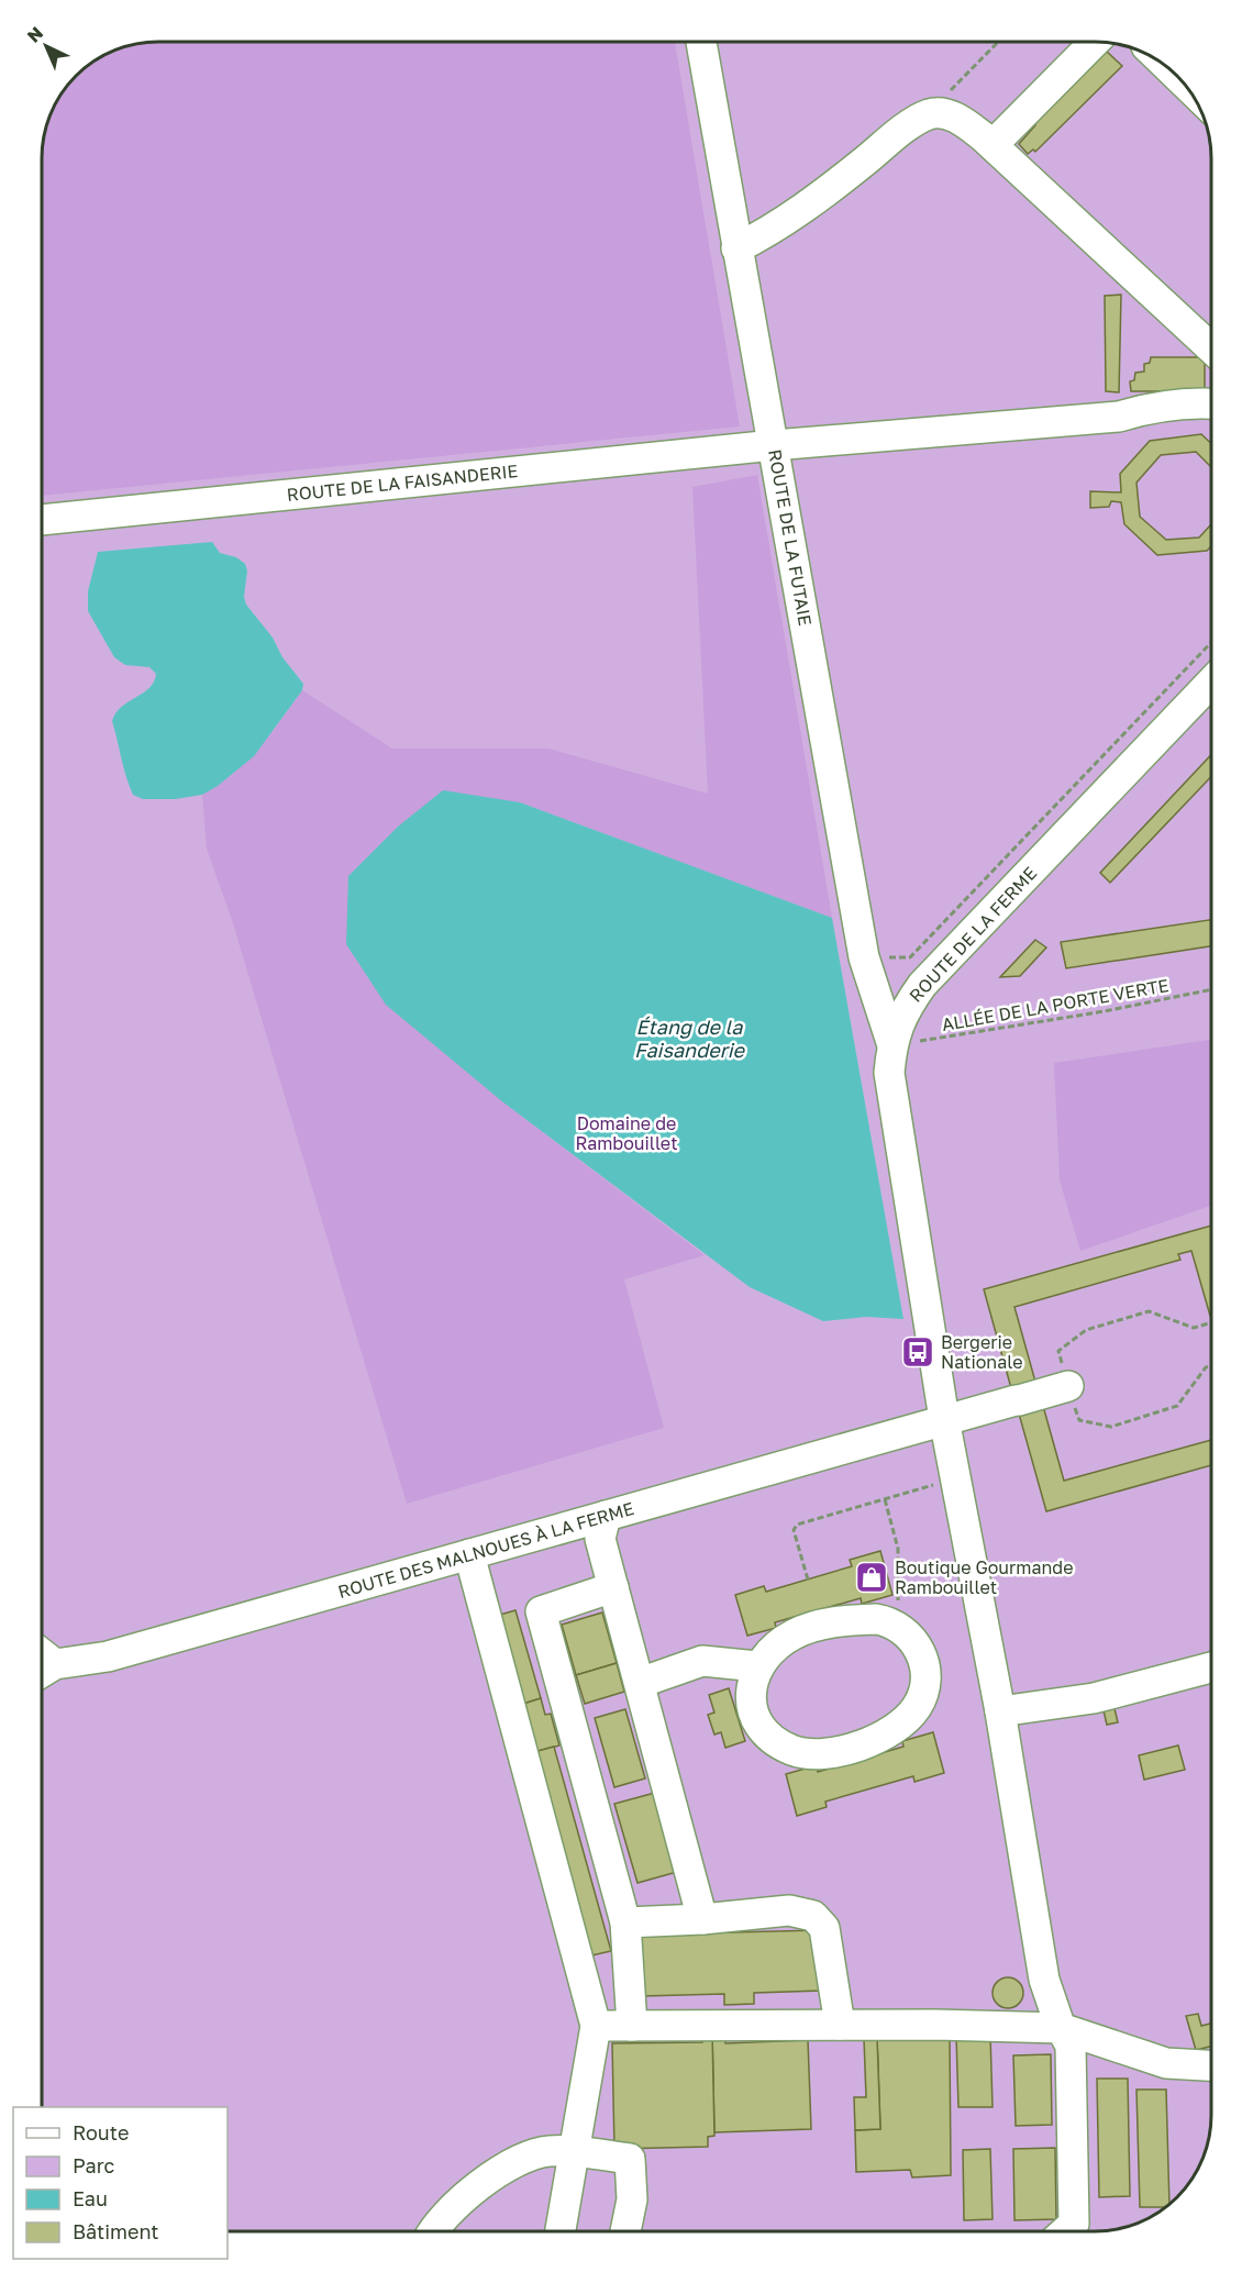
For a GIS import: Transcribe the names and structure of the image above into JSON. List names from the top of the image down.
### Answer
{
  "streets": {
    "street": [
      "ROUTE DE LA FAISANDERIE",
      "ROUTE DE LA FUTAIE",
      "ROUTE DE LA FERME",
      "ROUTE DES MALNOUES À LA FERME"
    ],
    "path": ["ALLÉE DE LA PORTE VERTE"]
  },
  "crossings": [
    ["ROUTE DE LA FAISANDERIE", "ROUTE DE LA FUTAIE"],
    ["ROUTE DE LA FUTAIE", "ROUTE DE LA FERME"],
    ["ROUTE DE LA FUTAIE", "ALLÉE DE LA PORTE VERTE"],
    ["ROUTE DE LA FERME", "ALLÉE DE LA PORTE VERTE"],
    ["ROUTE DE LA FERME", "ROUTE DES MALNOUES À LA FERME"]
  ],
  "water": ["Étang de la Faisanderie"],
  "parks": ["Domaine de Rambouillet"],
  "places": {
    "bus stop": ["Bergerie Nationale"],
    "shop": ["Boutique Gourmande Rambouillet"]
  },
  "legend": [
    "Route",
    "Parc",
    "Eau",
    "Bâtiment"
  ],
  "north": "top left"
}
